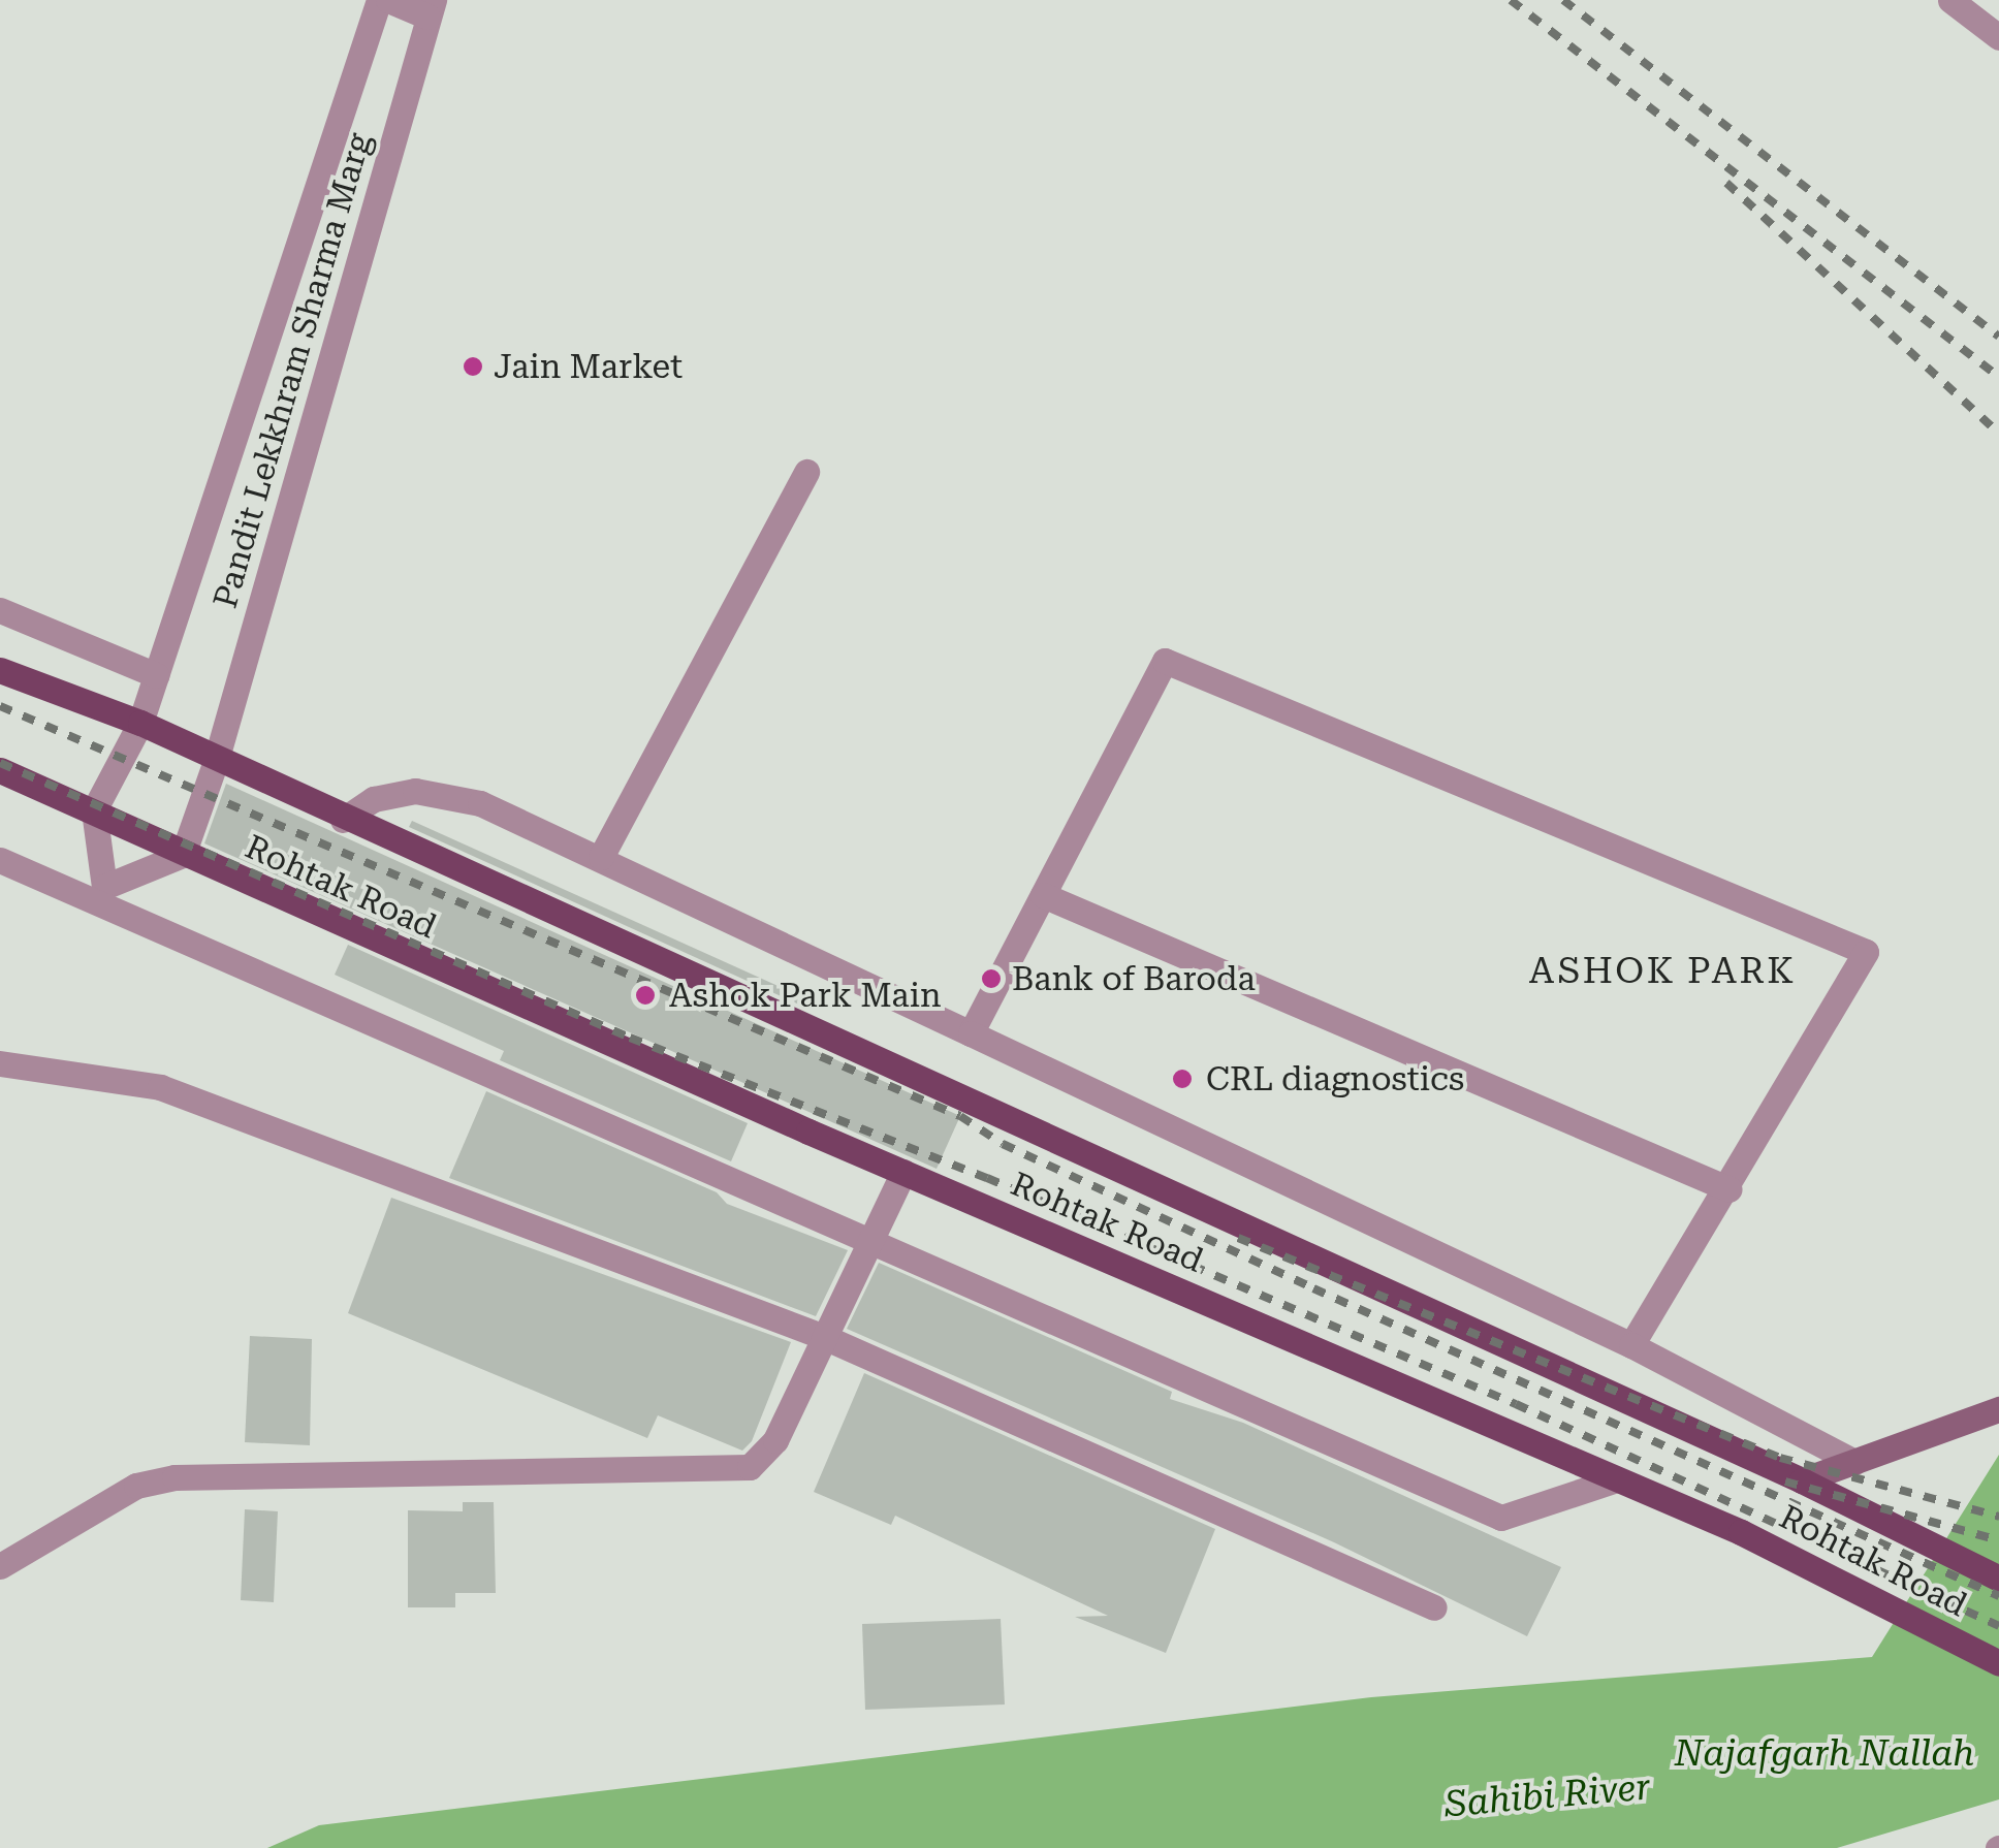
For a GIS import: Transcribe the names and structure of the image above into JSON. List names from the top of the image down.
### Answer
{
  "streets": {
    "main road": ["Rohtak Road"],
    "street": ["Pandit Lekkhram Sharma Marg"]
  },
  "crossings": [
    ["Pandit Lekkhram Sharma Marg", "Rohtak Road"]
  ],
  "districts": ["ASHOK PARK"],
  "water": ["Najafgarh Nallah", "Sahibi River"],
  "places": [
    "Jain Market",
    "Bank of Baroda",
    "Ashok Park Main",
    "CRL diagnostics"
  ]
}
